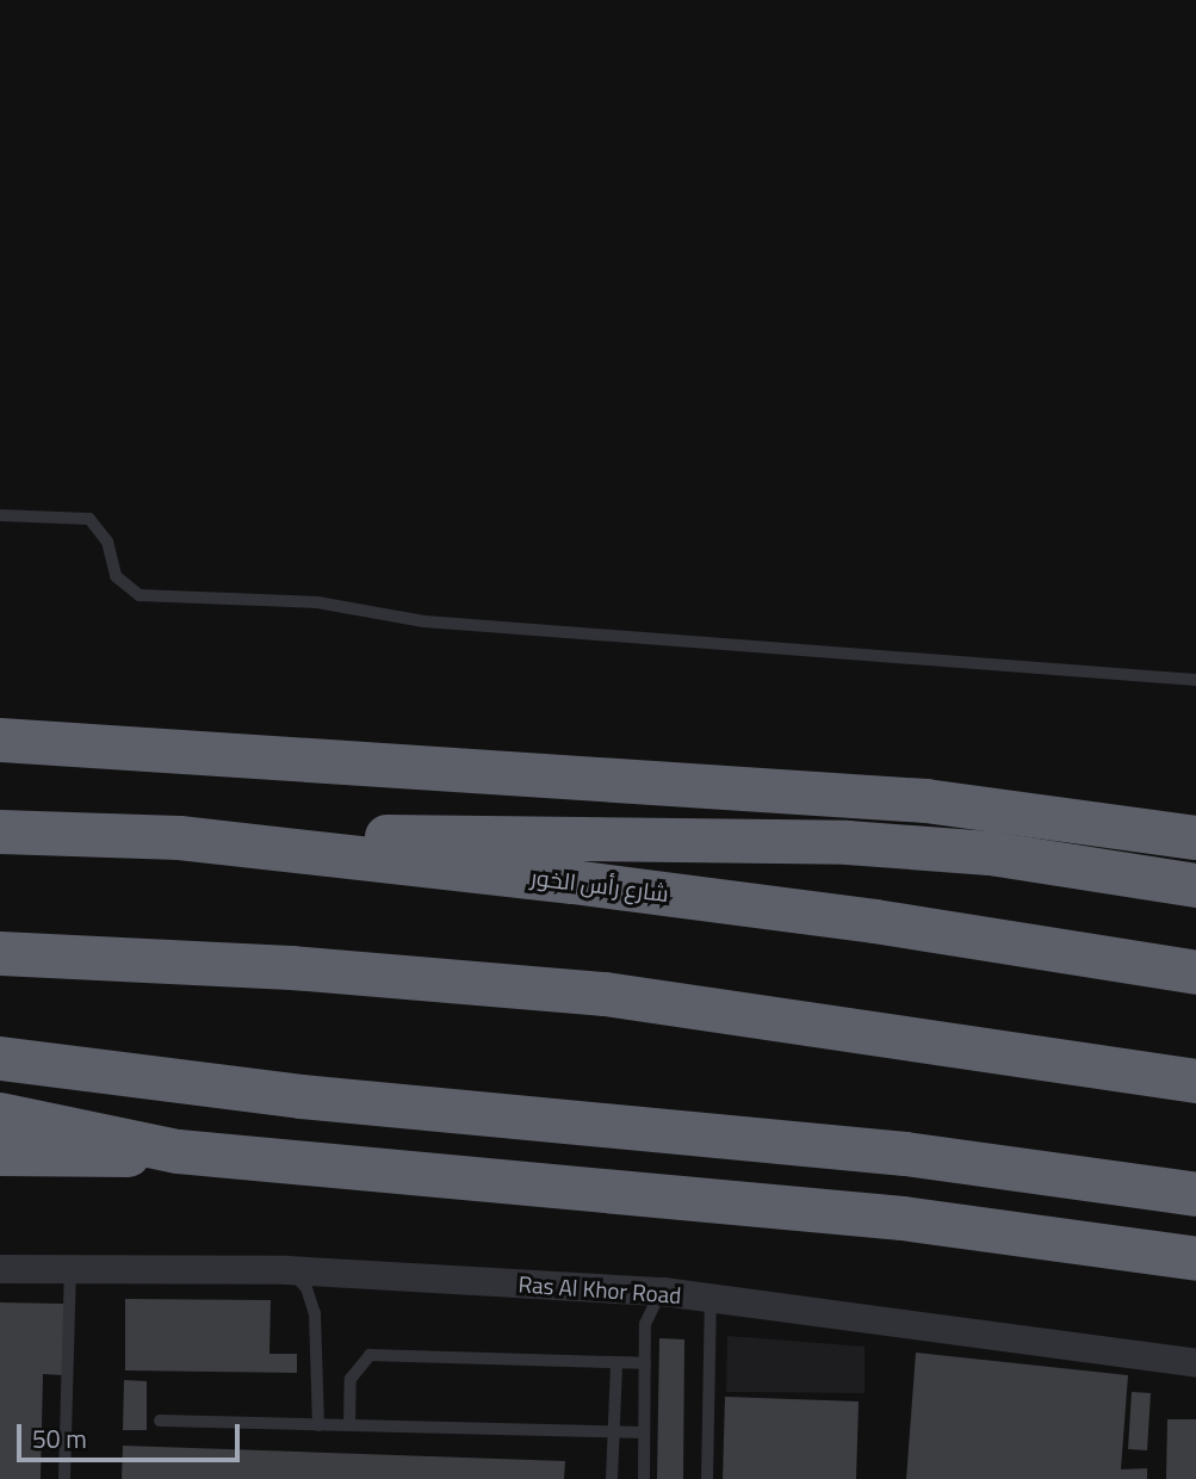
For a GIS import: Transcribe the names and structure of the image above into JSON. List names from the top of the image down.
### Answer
{
  "streets": {
    "highway": ["شارع رأس الخور"],
    "street": ["Ras Al Khor Road"]
  },
  "scale_bar": "50 m"
}
